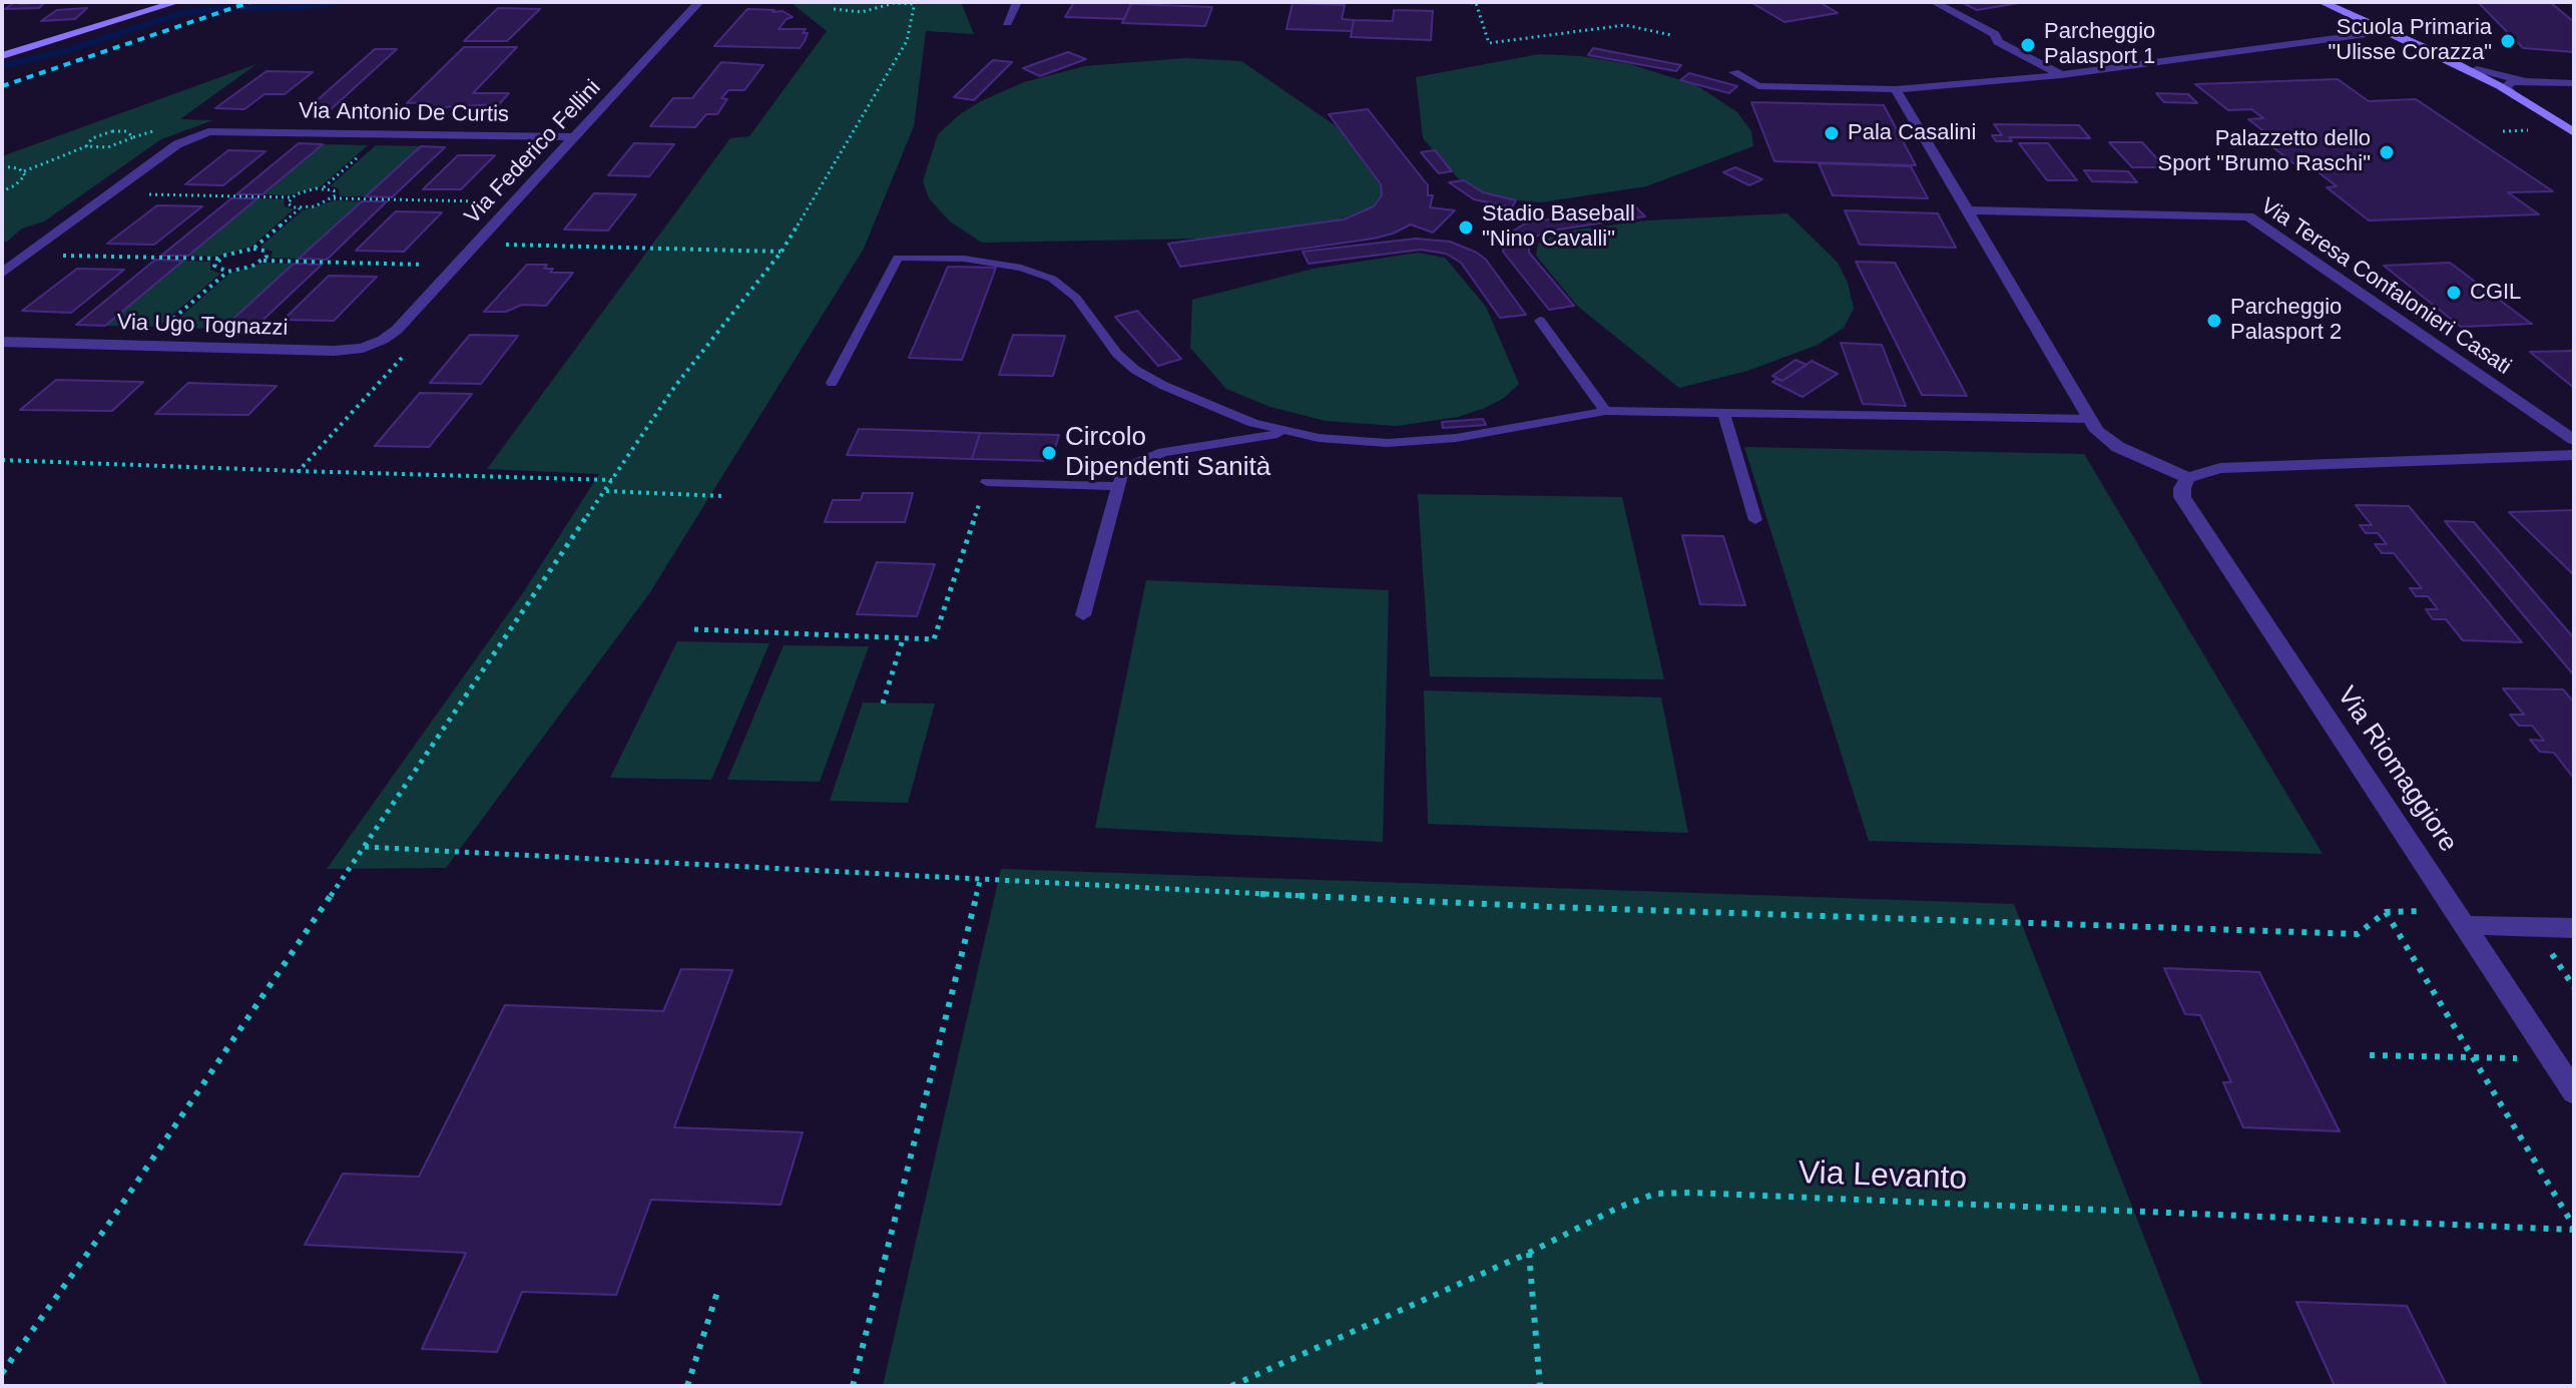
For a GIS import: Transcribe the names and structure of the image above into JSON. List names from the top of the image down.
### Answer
{
  "streets": {
    "street": [
      "Via Antonio De Curtis",
      "Via Federico Fellini",
      "Via Teresa Confalonieri Casati",
      "Via Ugo Tognazzi",
      "Via Riomaggiore"
    ],
    "path": ["Via Levanto"]
  },
  "crossings": [
    ["Via Antonio De Curtis", "Via Federico Fellini"],
    ["Via Federico Fellini", "Via Ugo Tognazzi"]
  ],
  "places": [
    "Scuola Primaria \"Ulisse Corazza\"",
    "Parcheggio Palasport 1",
    "Pala Casalini",
    "Palazzetto dello Sport \"Brumo Raschi\"",
    "Stadio Baseball \"Nino Cavalli\"",
    "CGIL",
    "Parcheggio Palasport 2",
    "Circolo Dipendenti Sanità"
  ]
}
